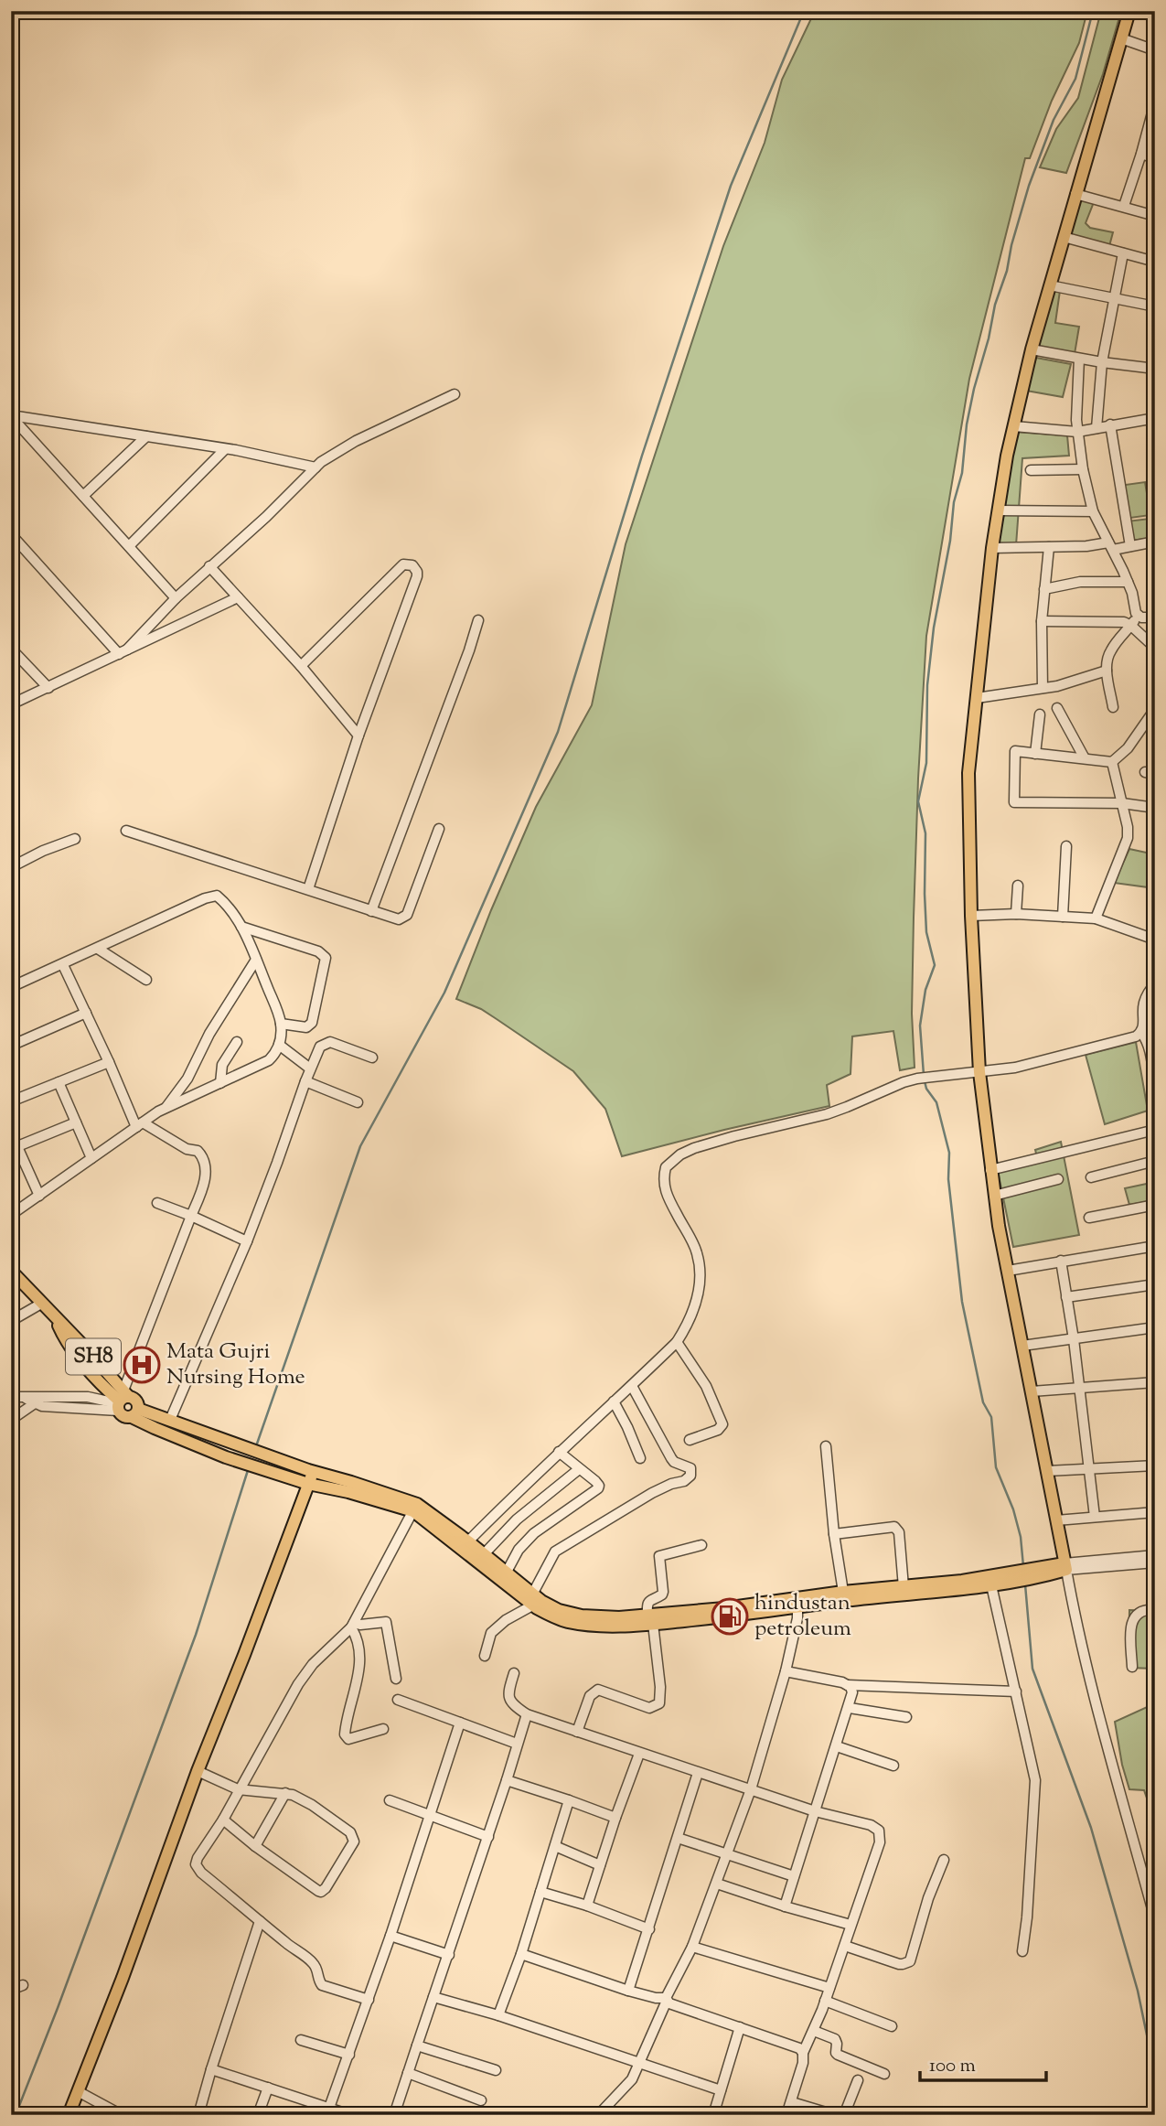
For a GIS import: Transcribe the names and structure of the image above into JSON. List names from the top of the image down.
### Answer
{
  "streets": {
    "main road": ["SH8"]
  },
  "places": {
    "hospital": ["Mata Gujri Nursing Home"],
    "fuel station": ["hindustan petroleum"]
  },
  "scale_bar": "100 m"
}
